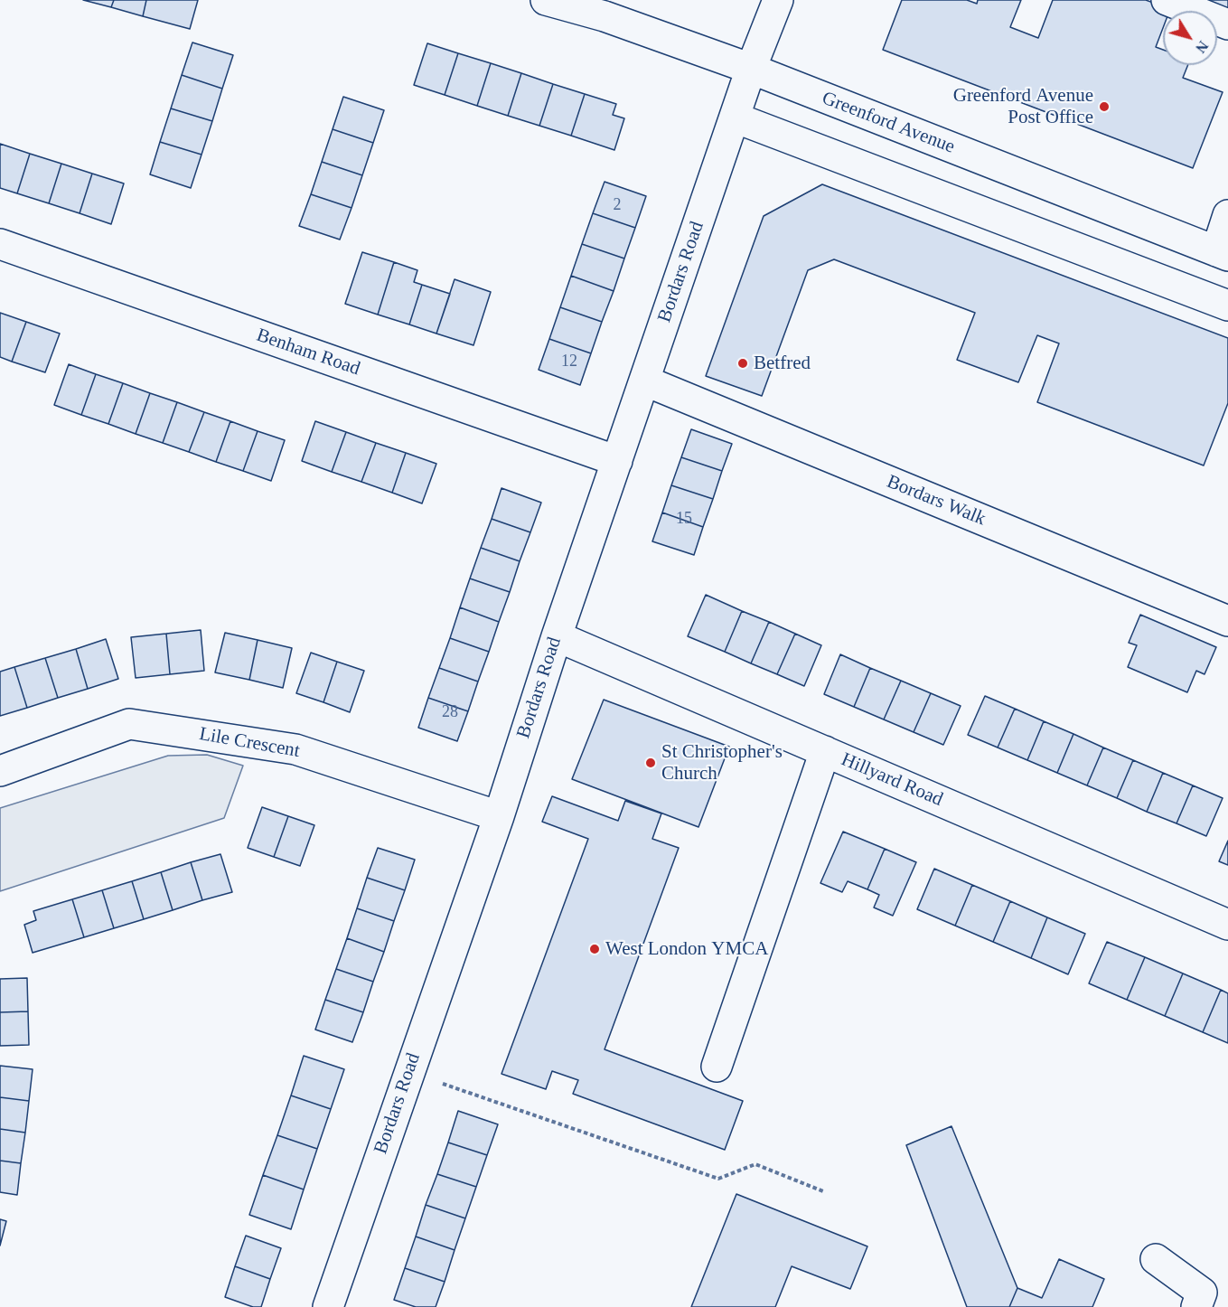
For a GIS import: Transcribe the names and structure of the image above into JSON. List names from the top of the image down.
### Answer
{
  "streets": {
    "street": [
      "Greenford Avenue",
      "Bordars Road",
      "Benham Road",
      "Bordars Walk",
      "Lile Crescent",
      "Hillyard Road"
    ]
  },
  "crossings": [
    ["Greenford Avenue", "Bordars Road"],
    ["Bordars Road", "Benham Road"],
    ["Bordars Road", "Bordars Walk"],
    ["Bordars Road", "Lile Crescent"],
    ["Bordars Road", "Hillyard Road"]
  ],
  "places": [
    "Greenford Avenue Post Office",
    "Betfred",
    "St Christopher's Church",
    "West London YMCA"
  ],
  "house_numbers": [
    "2",
    "12",
    "15",
    "28"
  ],
  "north": "bottom right"
}
